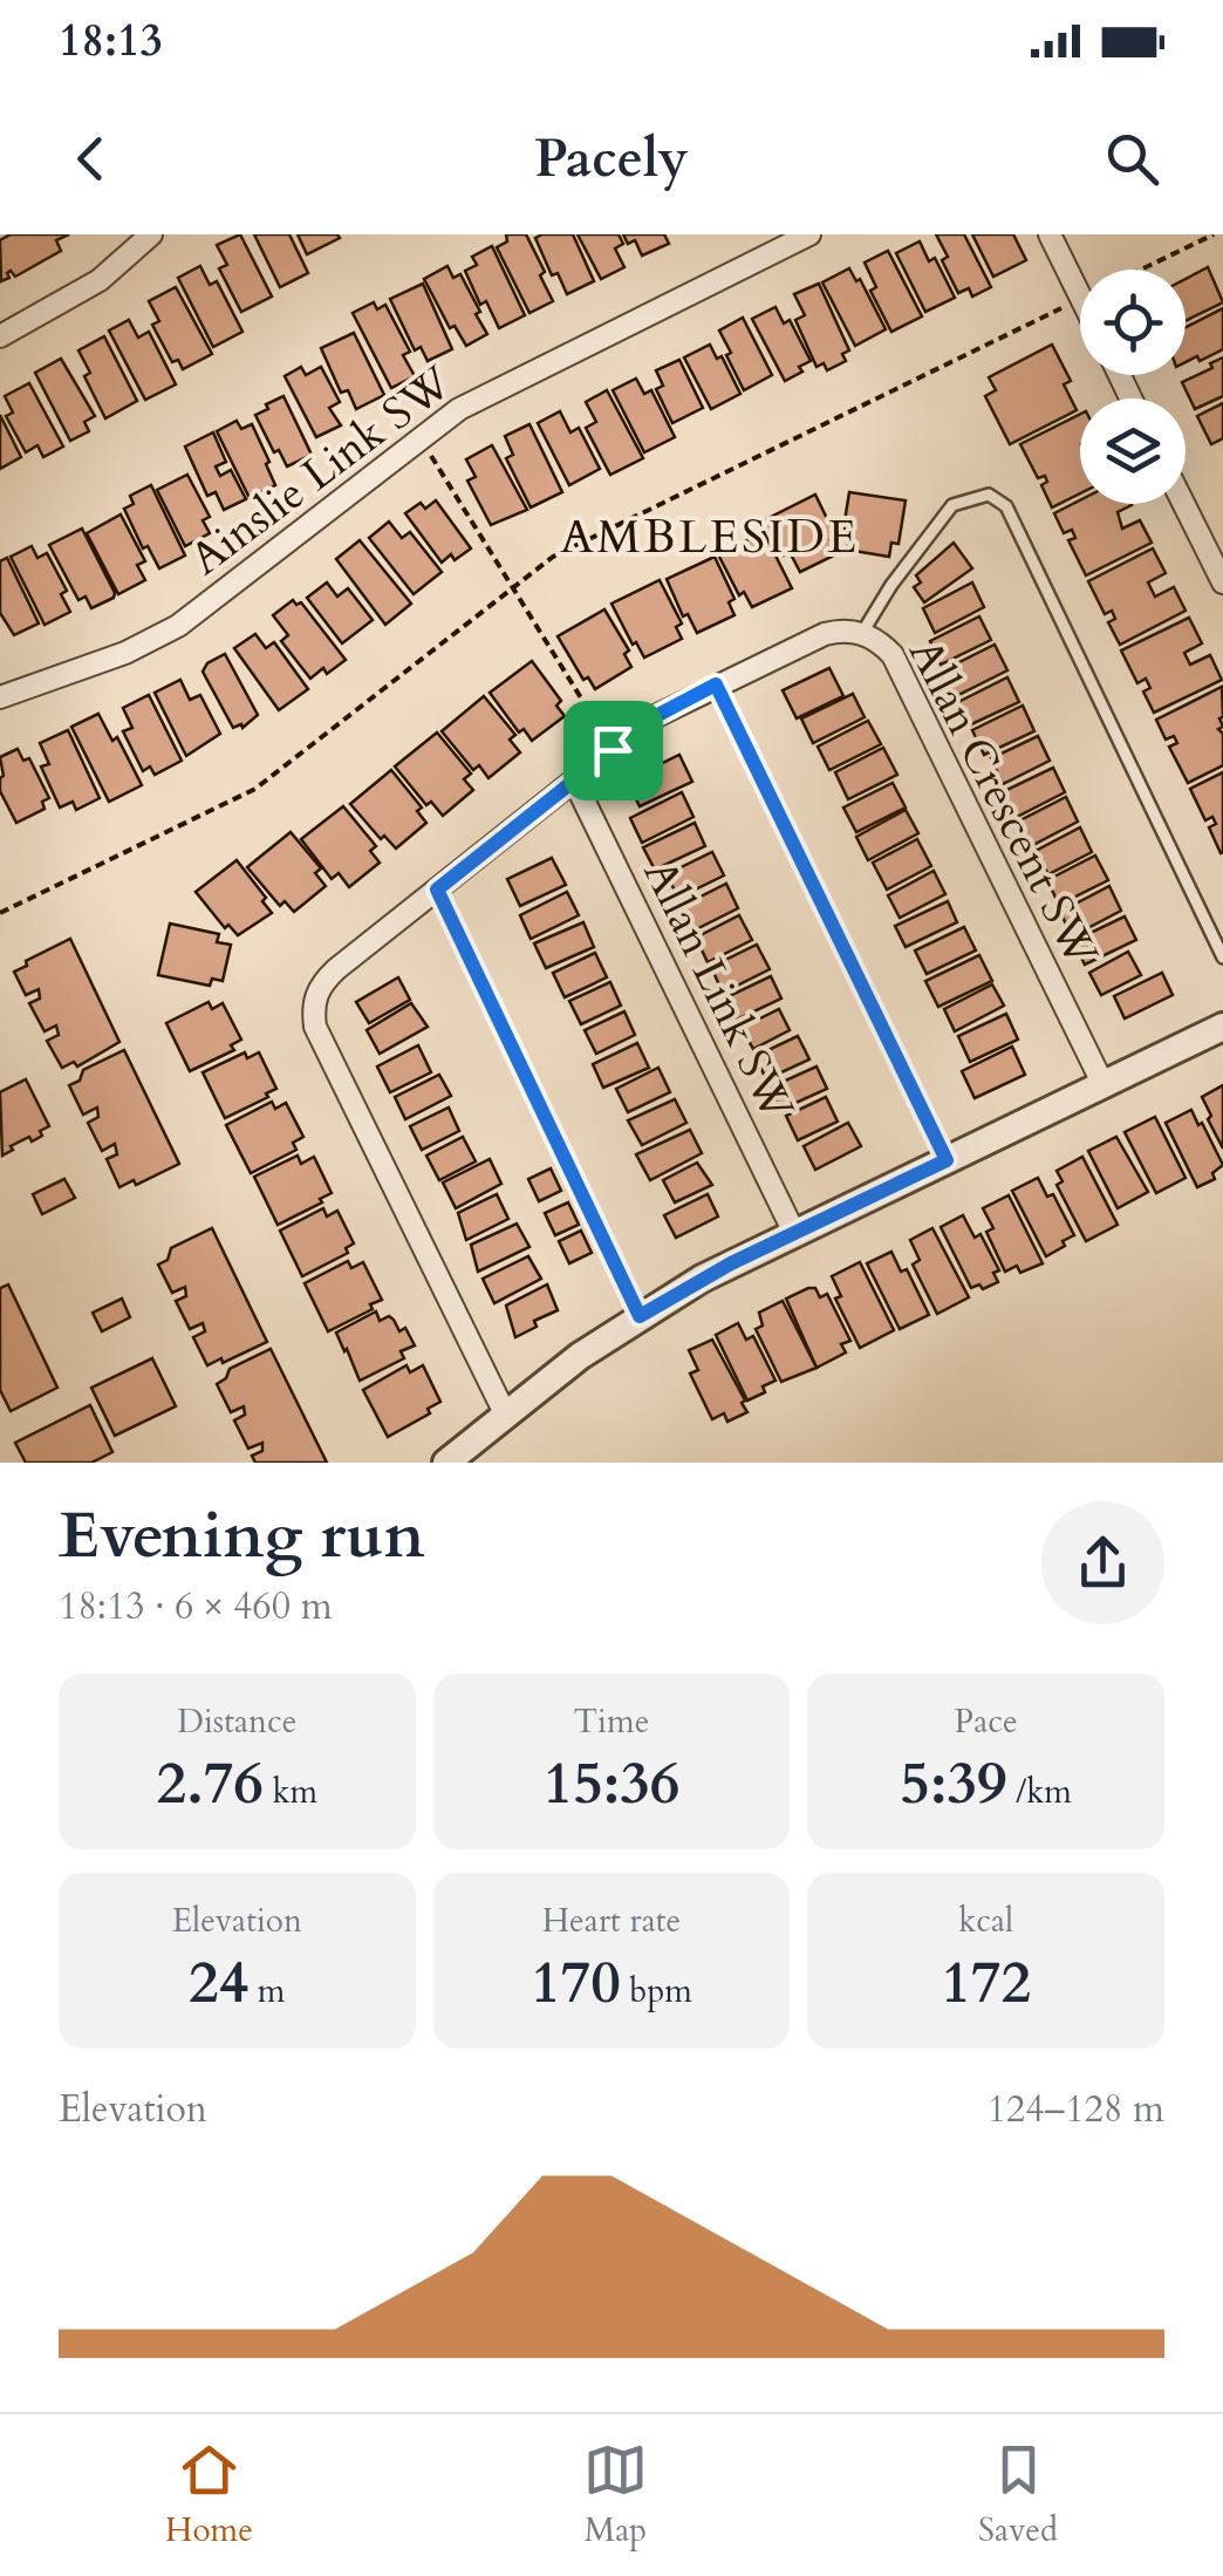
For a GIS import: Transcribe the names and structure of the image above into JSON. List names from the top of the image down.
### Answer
{
  "streets": {
    "street": ["Ainslie Link SW", "Allan Crescent SW", "Allan Link SW"]
  },
  "crossings": [
    ["Allan Crescent SW", "Allan Link SW"]
  ],
  "districts": ["AMBLESIDE"],
  "page": {
    "status": "18:13",
    "header": "Pacely",
    "heading": ["Evening run", "18:13 · 6 × 460 m"],
    "stats": [
      ["Distance", "2.76 km"],
      ["Time", "15:36"],
      ["Pace", "5:39 /km"],
      ["Elevation", "24 m"],
      ["Heart rate", "170 bpm"],
      ["kcal", "172"]
    ],
    "chart": ["Elevation", "124–128 m"],
    "tabs": ["Home", "Map", "Saved"]
  }
}
